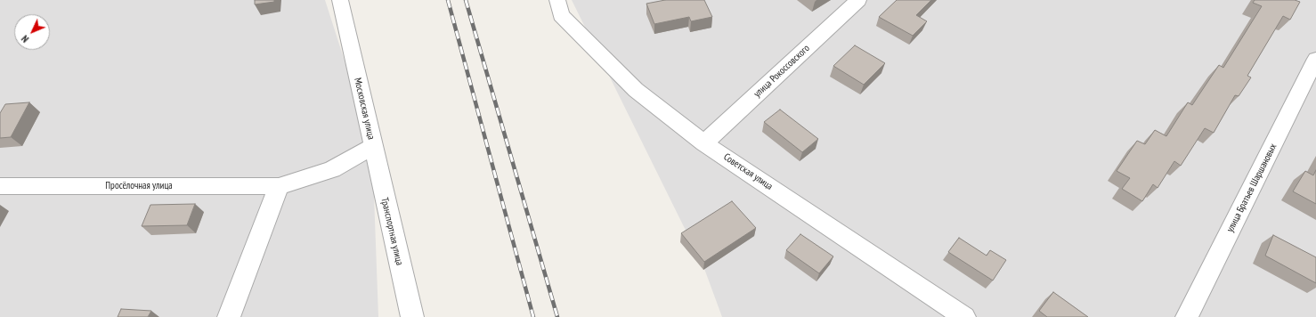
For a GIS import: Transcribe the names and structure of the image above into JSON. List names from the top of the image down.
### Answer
{
  "streets": {
    "street": [
      "улица Рокоссовского",
      "Московская улица",
      "Советская улица",
      "Просёлочная улица",
      "улица Братьев Шаршановых",
      "Транспортная улица"
    ]
  },
  "crossings": [
    ["улица Рокоссовского", "Советская улица"],
    ["Московская улица", "Просёлочная улица"],
    ["Московская улица", "Транспортная улица"]
  ],
  "north": "bottom left"
}
